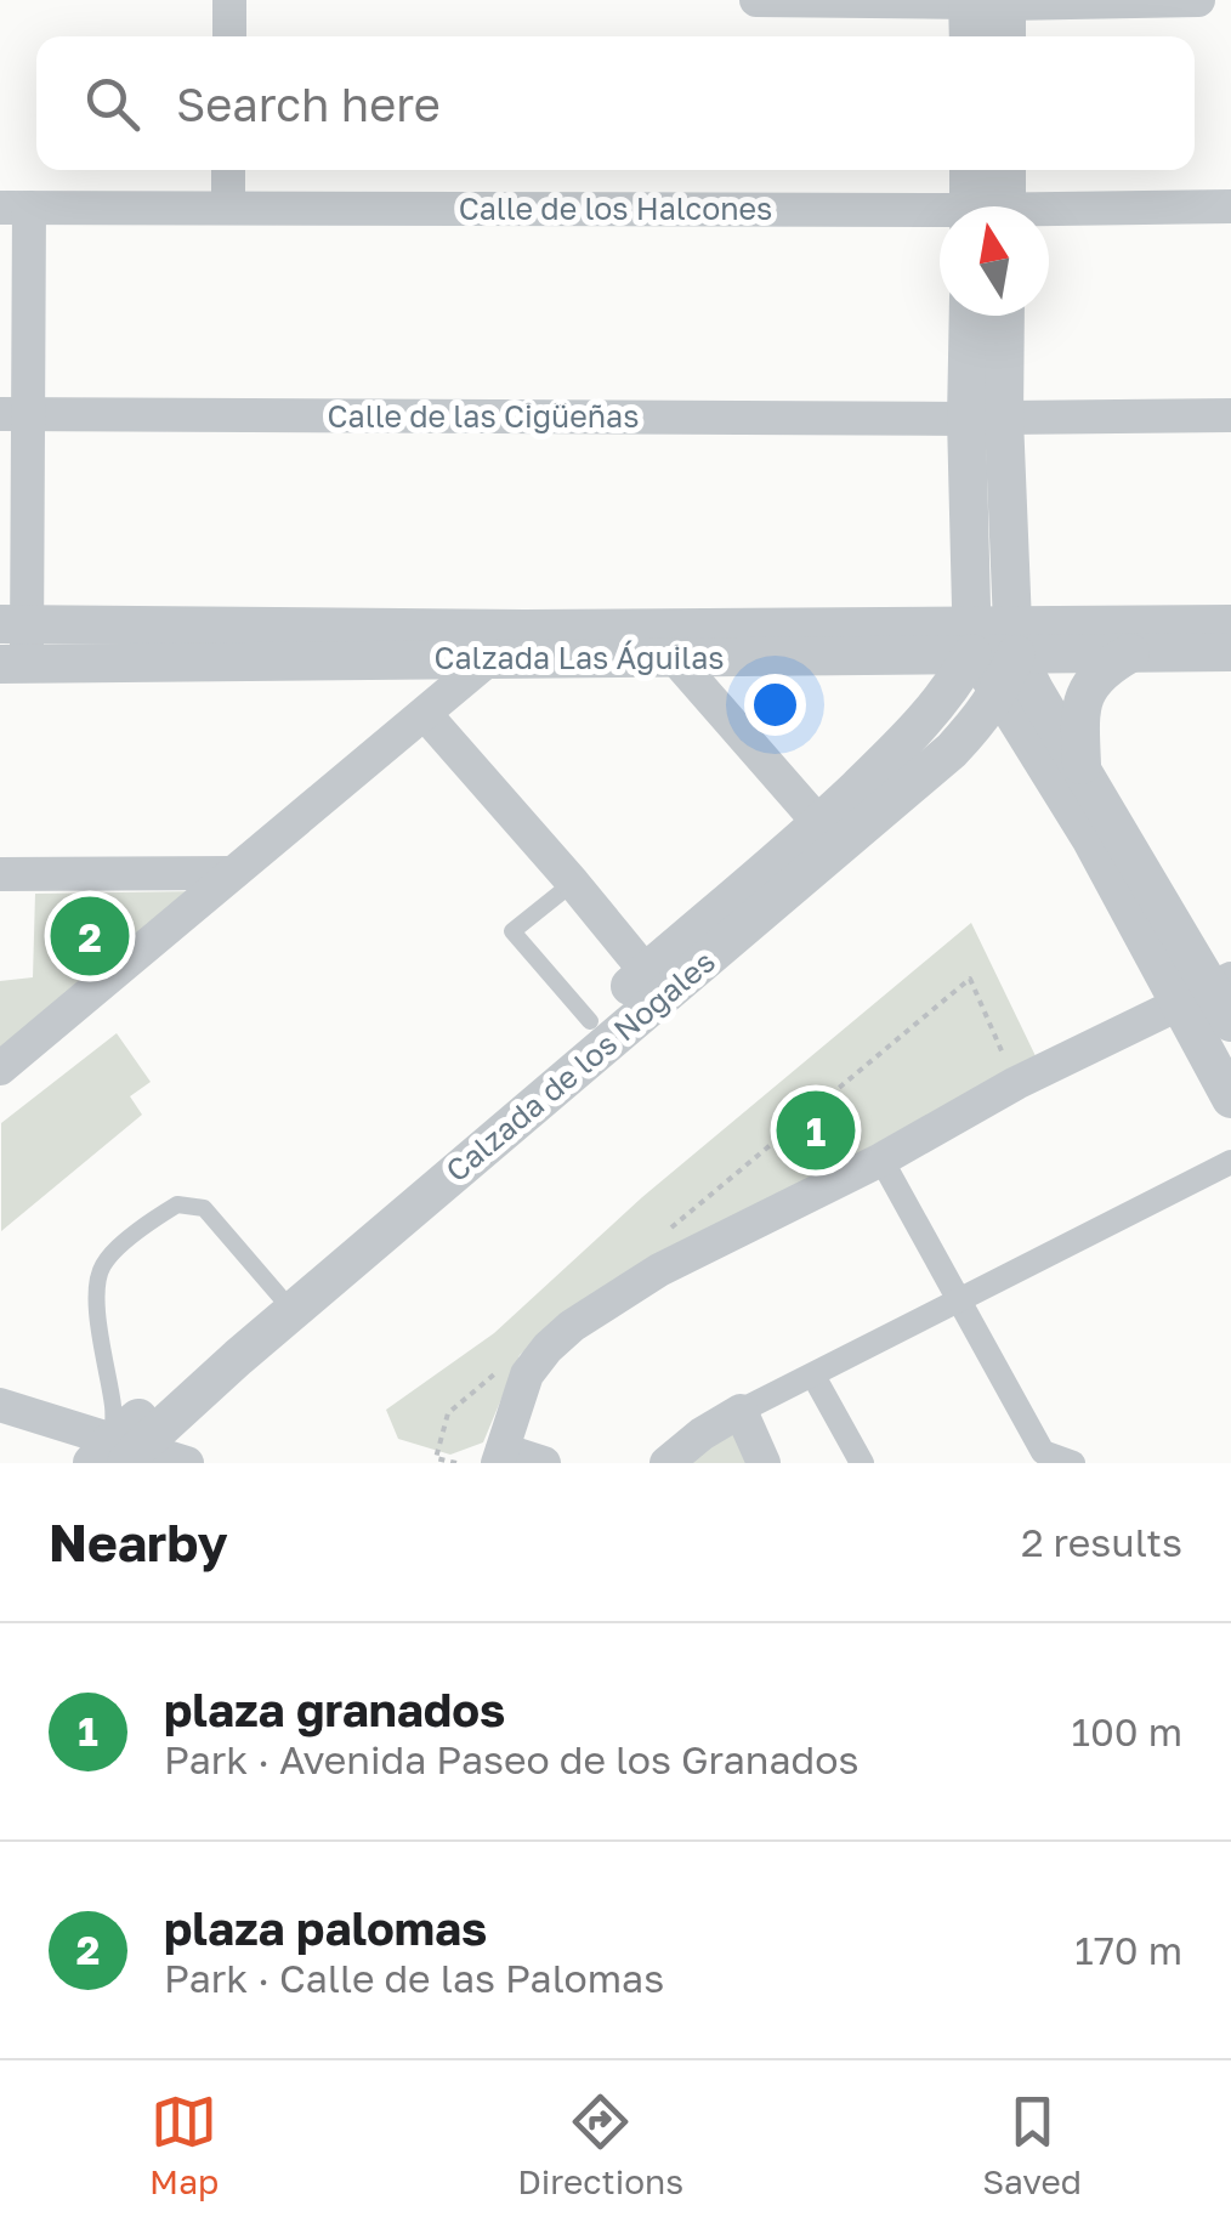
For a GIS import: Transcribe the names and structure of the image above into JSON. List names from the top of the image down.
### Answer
{
  "streets": {
    "street": [
      "Calle de los Halcones",
      "Calle de las Cigüeñas",
      "Calzada Las Águilas",
      "Calzada de los Nogales"
    ]
  },
  "crossings": [
    ["Calzada Las Águilas", "Calzada de los Nogales"]
  ],
  "north": "top",
  "page": {
    "search": "Search here",
    "pins": ["2", "1"],
    "heading": ["Nearby", "2 results"],
    "list": [
      {
        "mark": "1",
        "name": "plaza granados",
        "note": "Park · Avenida Paseo de los Granados",
        "value": "100 m"
      },
      {
        "mark": "2",
        "name": "plaza palomas",
        "note": "Park · Calle de las Palomas",
        "value": "170 m"
      }
    ],
    "nav": ["Map", "Directions", "Saved"]
  }
}
